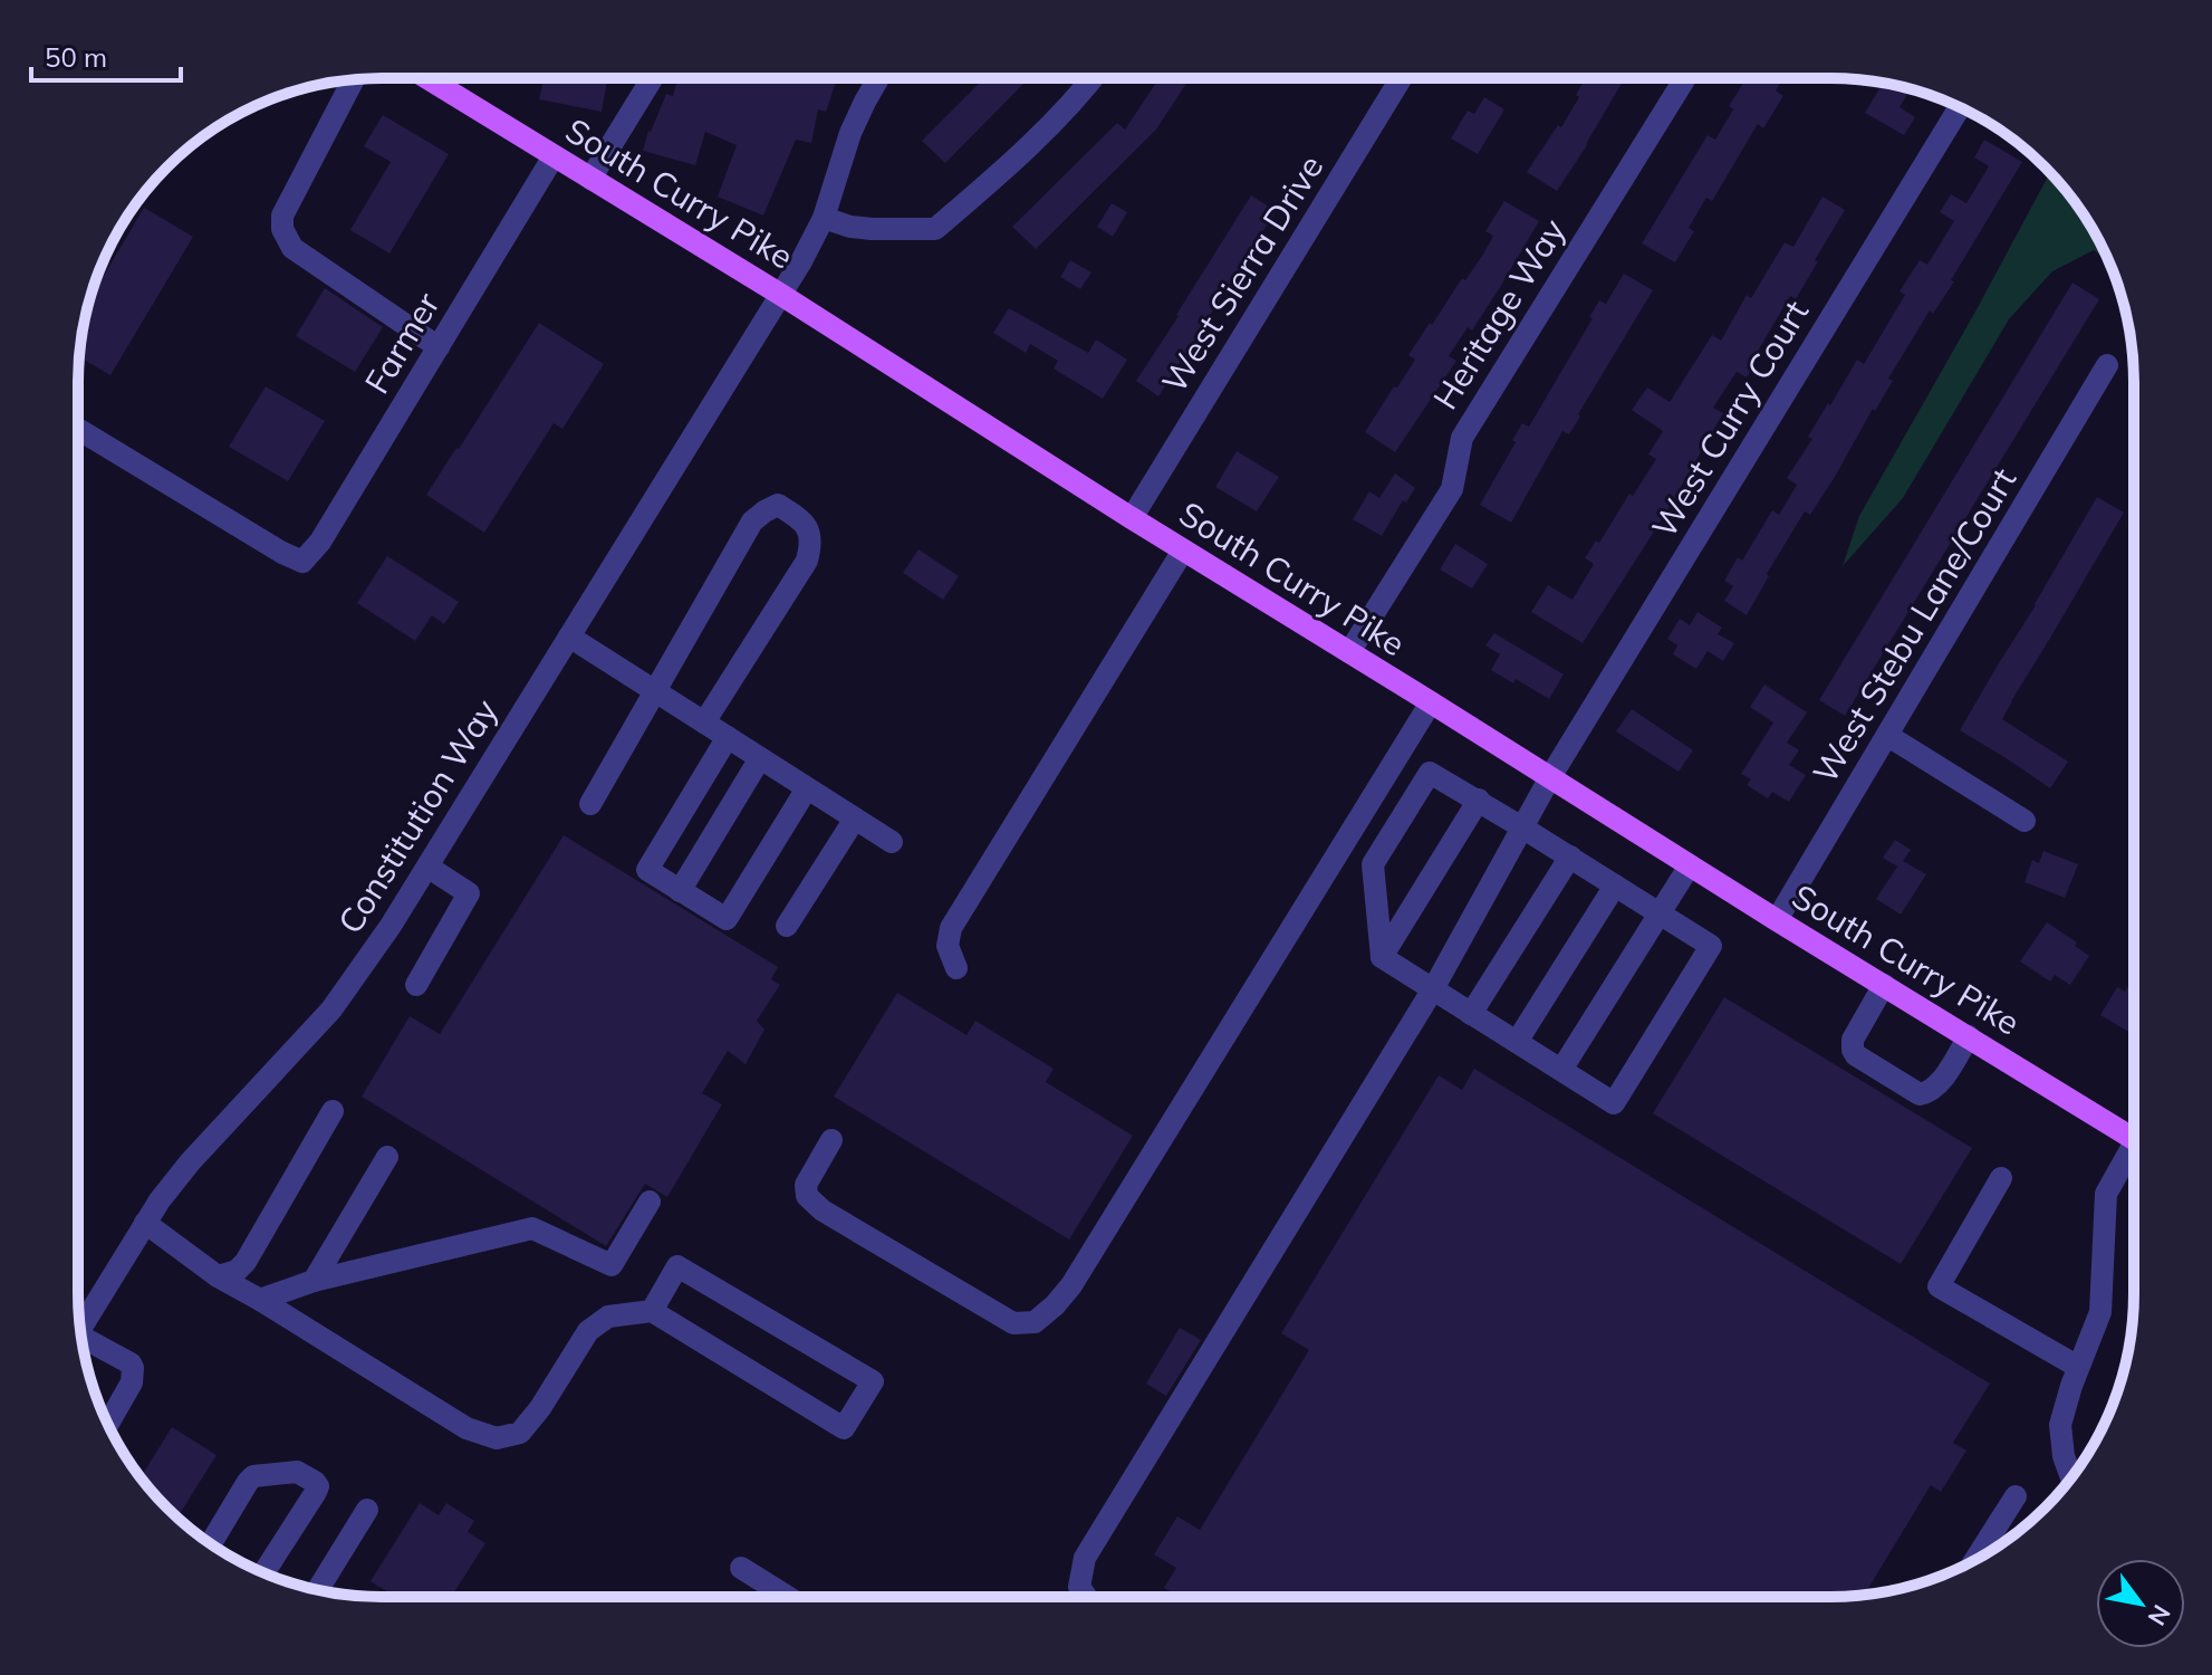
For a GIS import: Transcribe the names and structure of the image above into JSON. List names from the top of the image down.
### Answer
{
  "streets": {
    "main road": ["South Curry Pike"],
    "street": [
      "West Sierra Drive",
      "Heritage Way",
      "Farmer",
      "West Curry Court",
      "West Stebu Lane/Court",
      "Constitution Way"
    ]
  },
  "crossings": [
    ["South Curry Pike", "West Sierra Drive"],
    ["South Curry Pike", "Heritage Way"],
    ["South Curry Pike", "Farmer"],
    ["South Curry Pike", "West Curry Court"],
    ["South Curry Pike", "West Stebu Lane/Court"],
    ["South Curry Pike", "Constitution Way"]
  ],
  "scale_bar": "50 m",
  "north": "bottom right"
}
